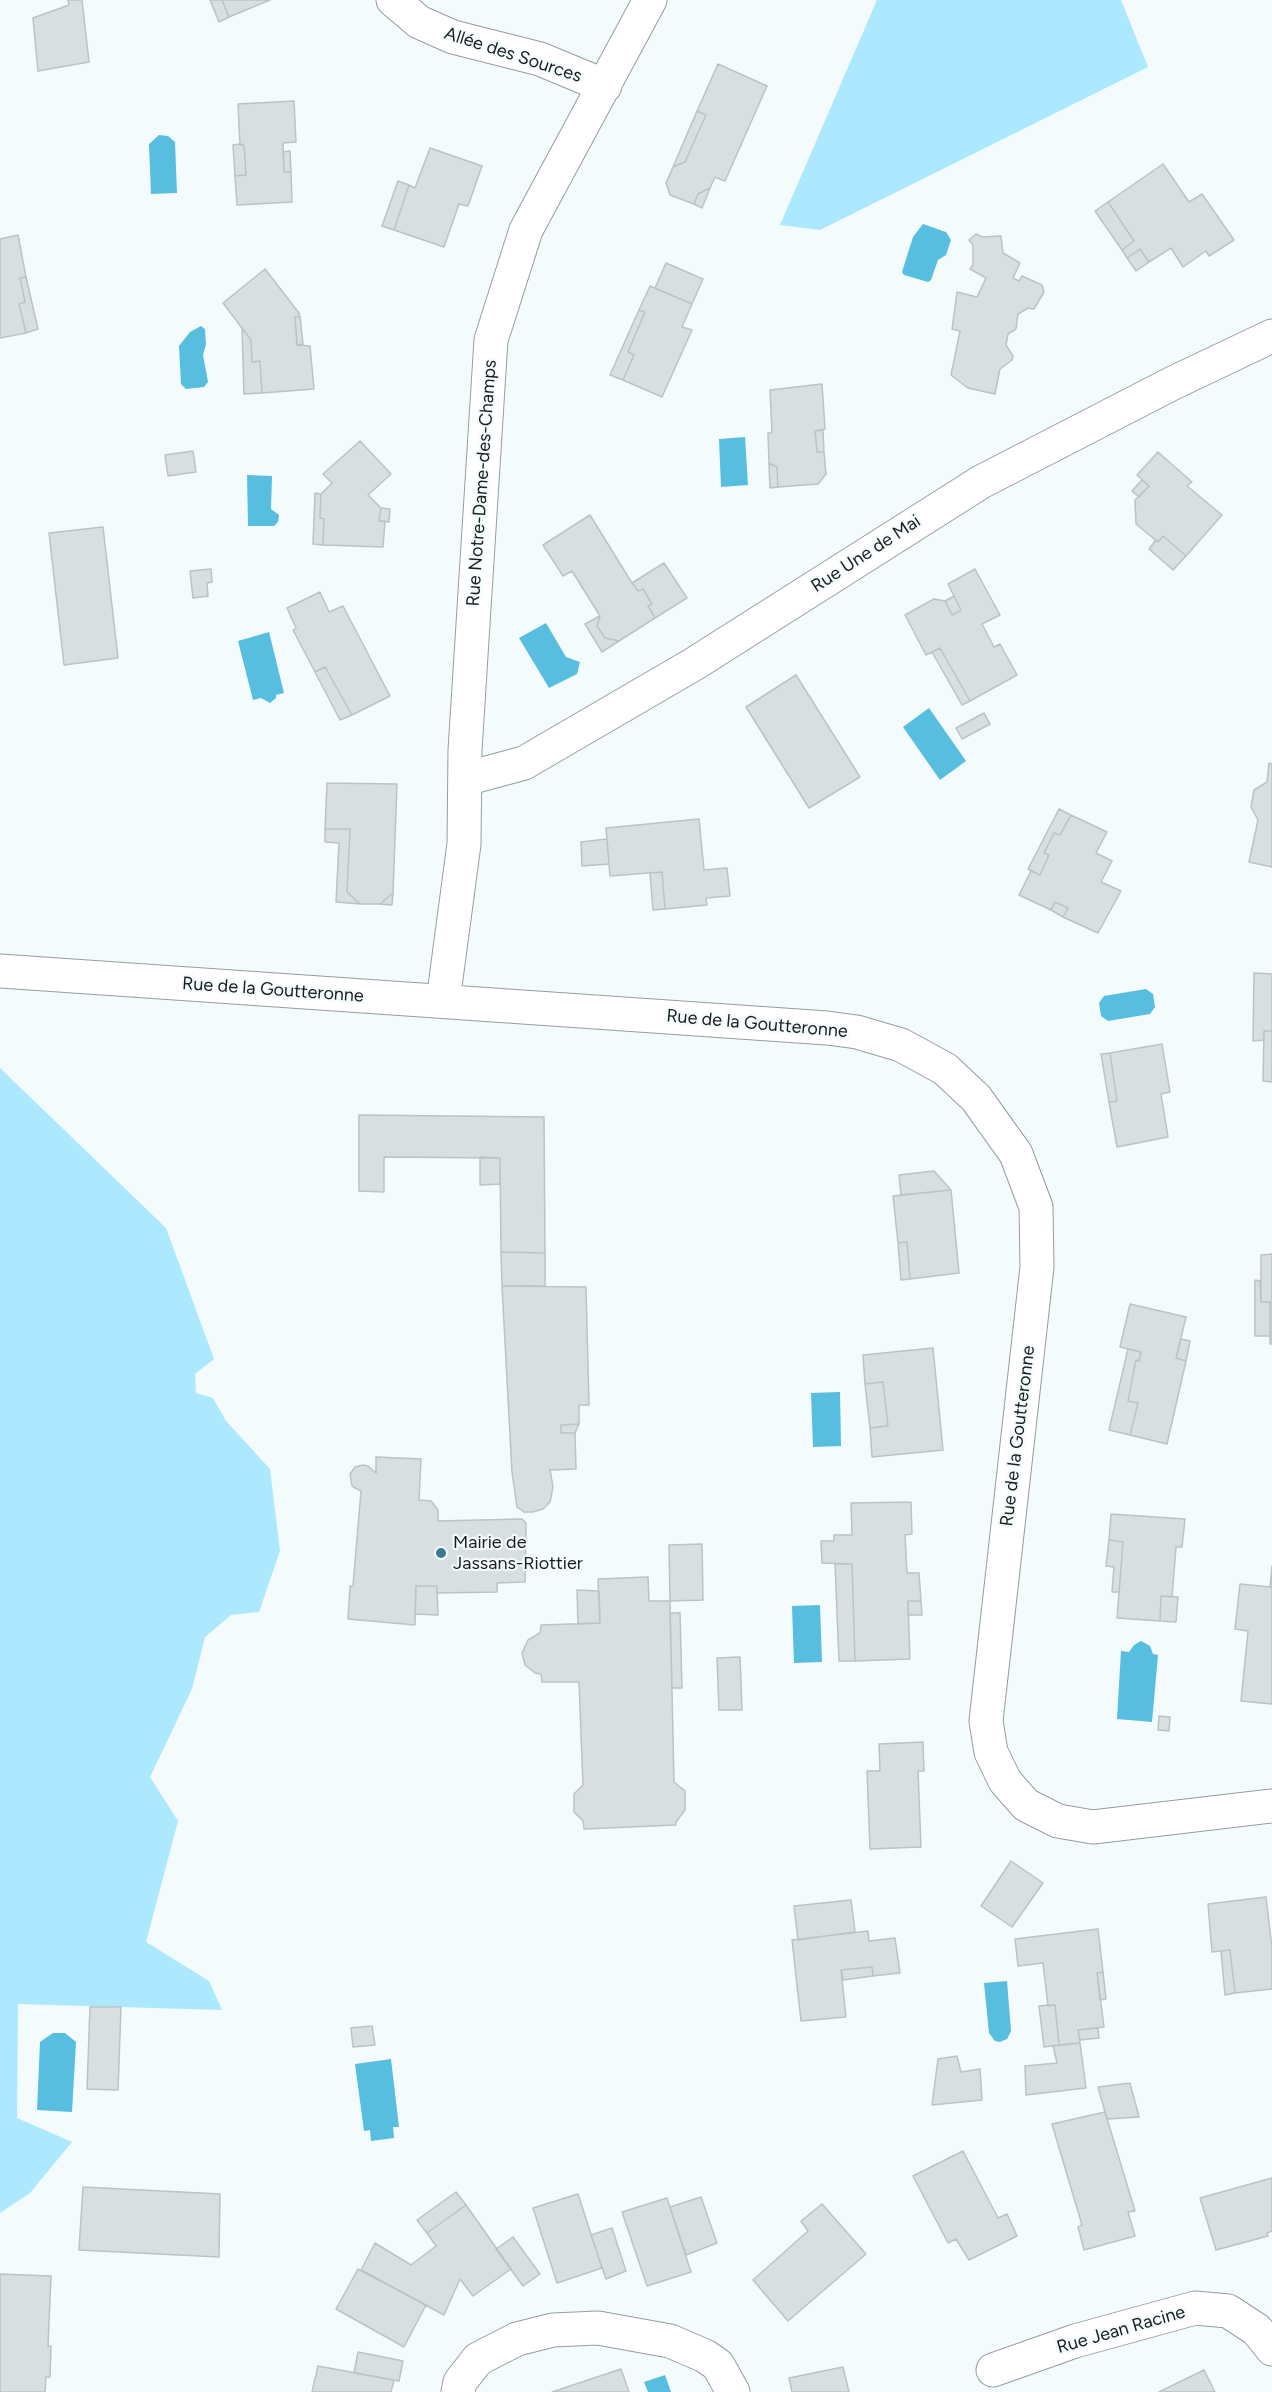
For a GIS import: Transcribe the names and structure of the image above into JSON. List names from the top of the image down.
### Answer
{
  "streets": {
    "street": [
      "Allée des Sources",
      "Rue Notre-Dame-des-Champs",
      "Rue Une de Mai",
      "Rue de la Goutteronne",
      "Rue Jean Racine"
    ]
  },
  "crossings": [
    ["Allée des Sources", "Rue Notre-Dame-des-Champs"],
    ["Rue Notre-Dame-des-Champs", "Rue Une de Mai"],
    ["Rue Notre-Dame-des-Champs", "Rue de la Goutteronne"]
  ],
  "places": ["Mairie de Jassans-Riottier"]
}
